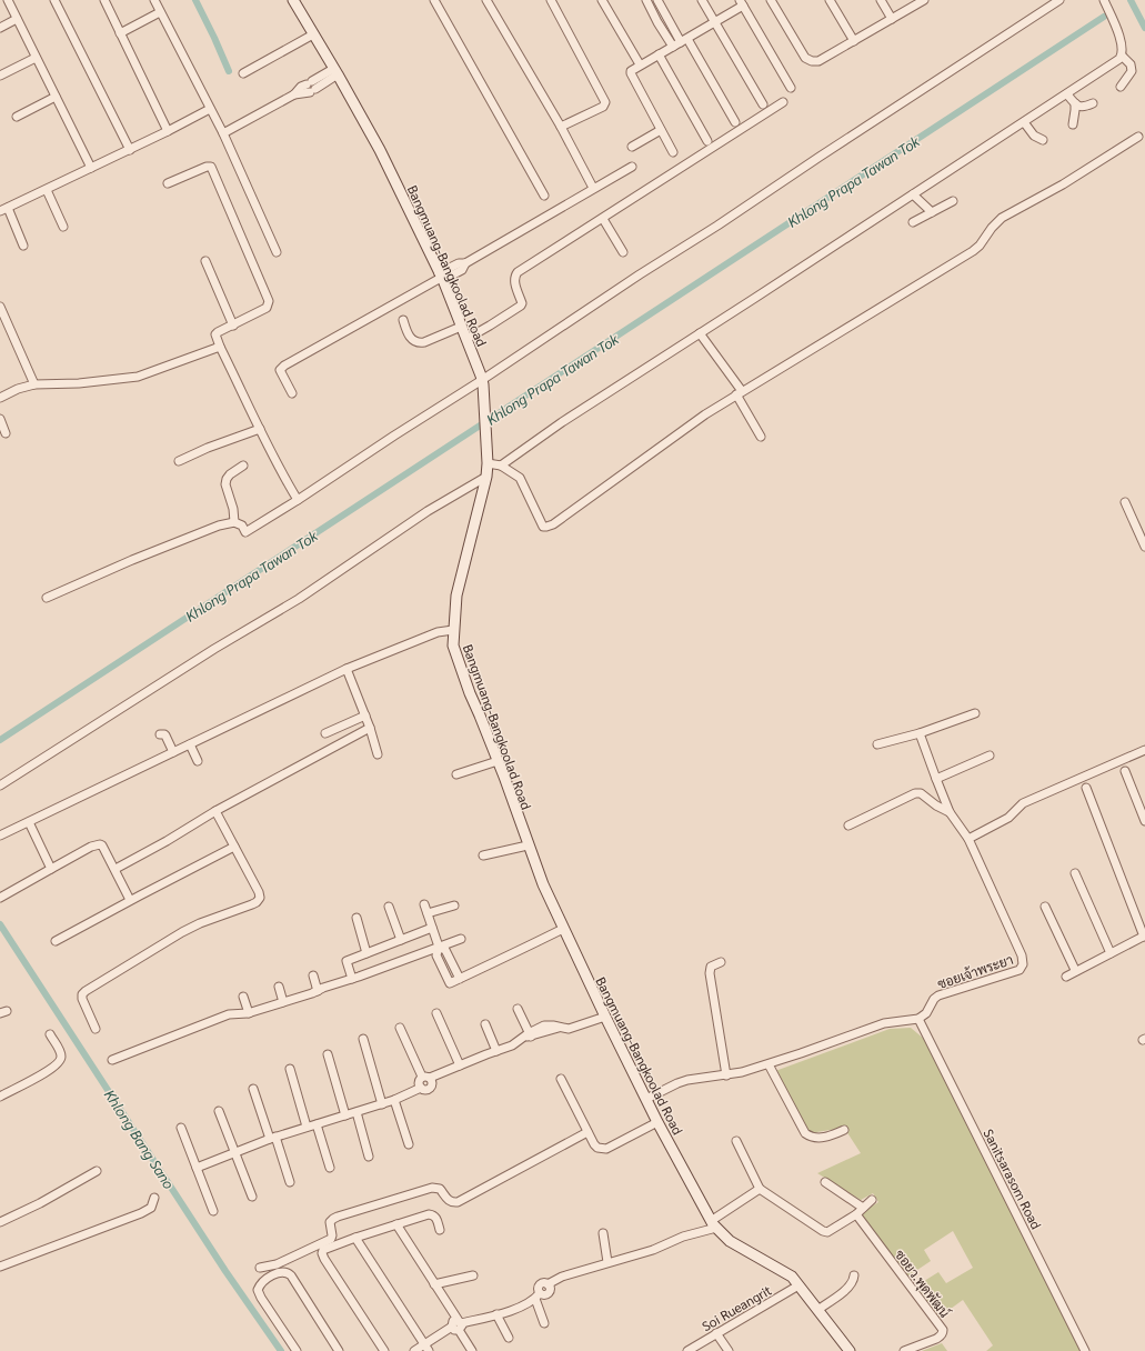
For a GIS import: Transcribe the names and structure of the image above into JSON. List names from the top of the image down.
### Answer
{
  "streets": {
    "street": [
      "Bangmuang-Bangkoolad Road",
      "ซอยเจ้าพระยา",
      "Sanitsarasom Road",
      "ซอยว.พุดพัฒน์",
      "Soi Rueangrit"
    ]
  },
  "crossings": [
    ["Bangmuang-Bangkoolad Road", "Soi Rueangrit"],
    ["ซอยเจ้าพระยา", "Sanitsarasom Road"]
  ],
  "water": ["Khlong Prapa Tawan Tok", "Khlong Bang Sano"]
}
